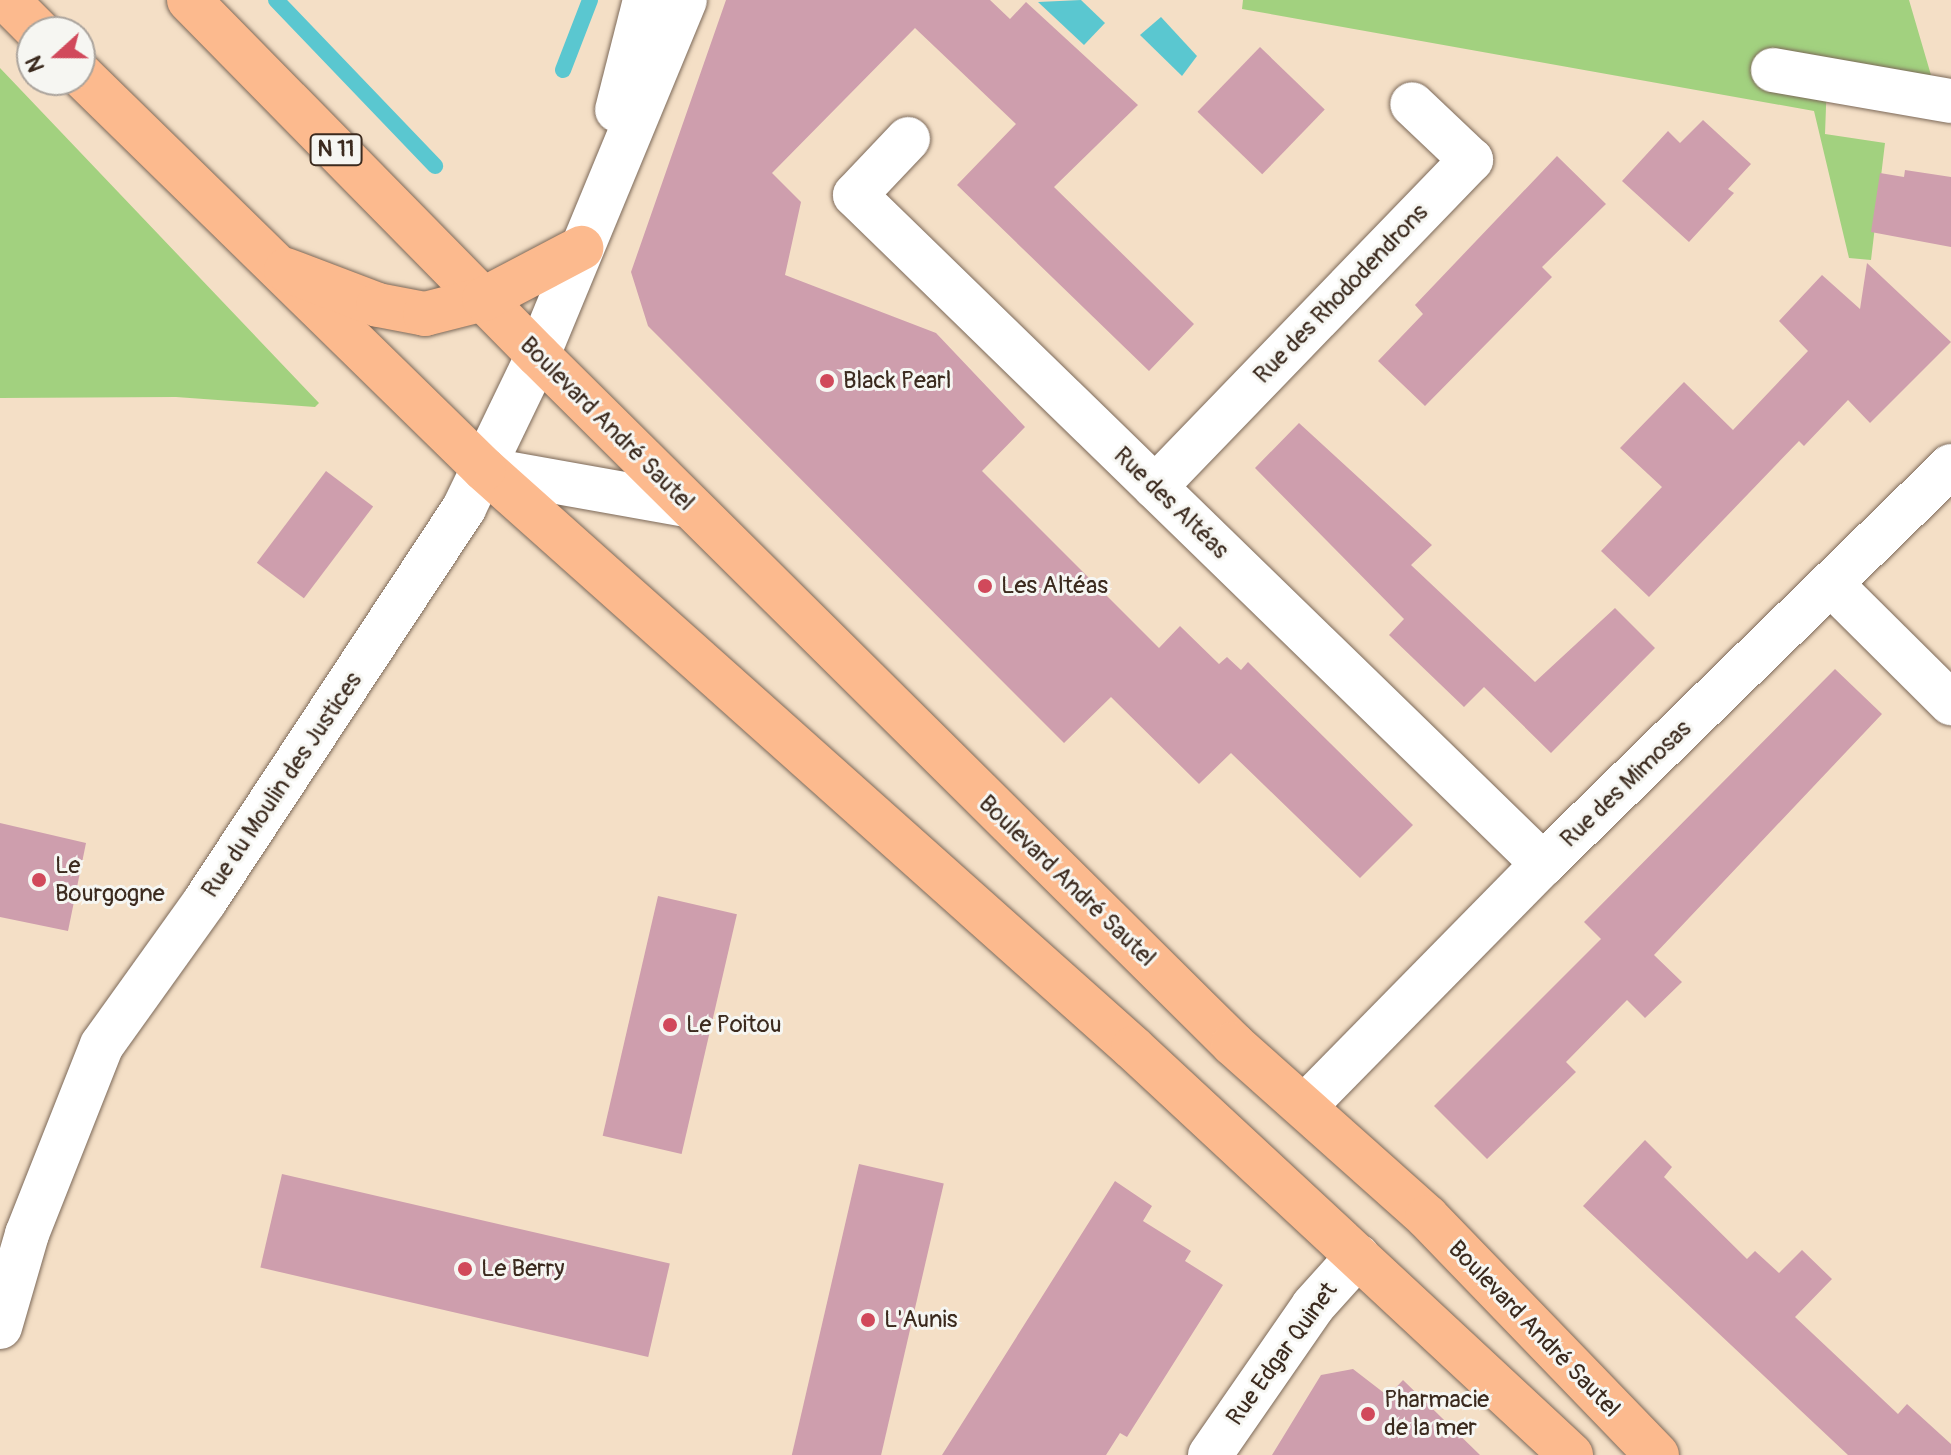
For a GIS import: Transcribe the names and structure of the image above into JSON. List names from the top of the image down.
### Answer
{
  "streets": {
    "main road": ["N 11", "Boulevard André Sautel"],
    "street": [
      "Rue des Rhododendrons",
      "Rue des Altéas",
      "Rue des Mimosas",
      "Rue du Moulin des Justices",
      "Rue Edgar Quinet"
    ]
  },
  "crossings": [
    ["N 11", "Boulevard André Sautel"],
    ["Rue des Rhododendrons", "Rue des Altéas"],
    ["Boulevard André Sautel", "Rue des Mimosas"],
    ["Boulevard André Sautel", "Rue du Moulin des Justices"],
    ["Rue des Altéas", "Rue des Mimosas"]
  ],
  "places": [
    "Black Pearl",
    "Les Altéas",
    "Le Bourgogne",
    "Le Poitou",
    "Le Berry",
    "L'Aunis",
    "Pharmacie de la mer"
  ],
  "north": "left"
}
